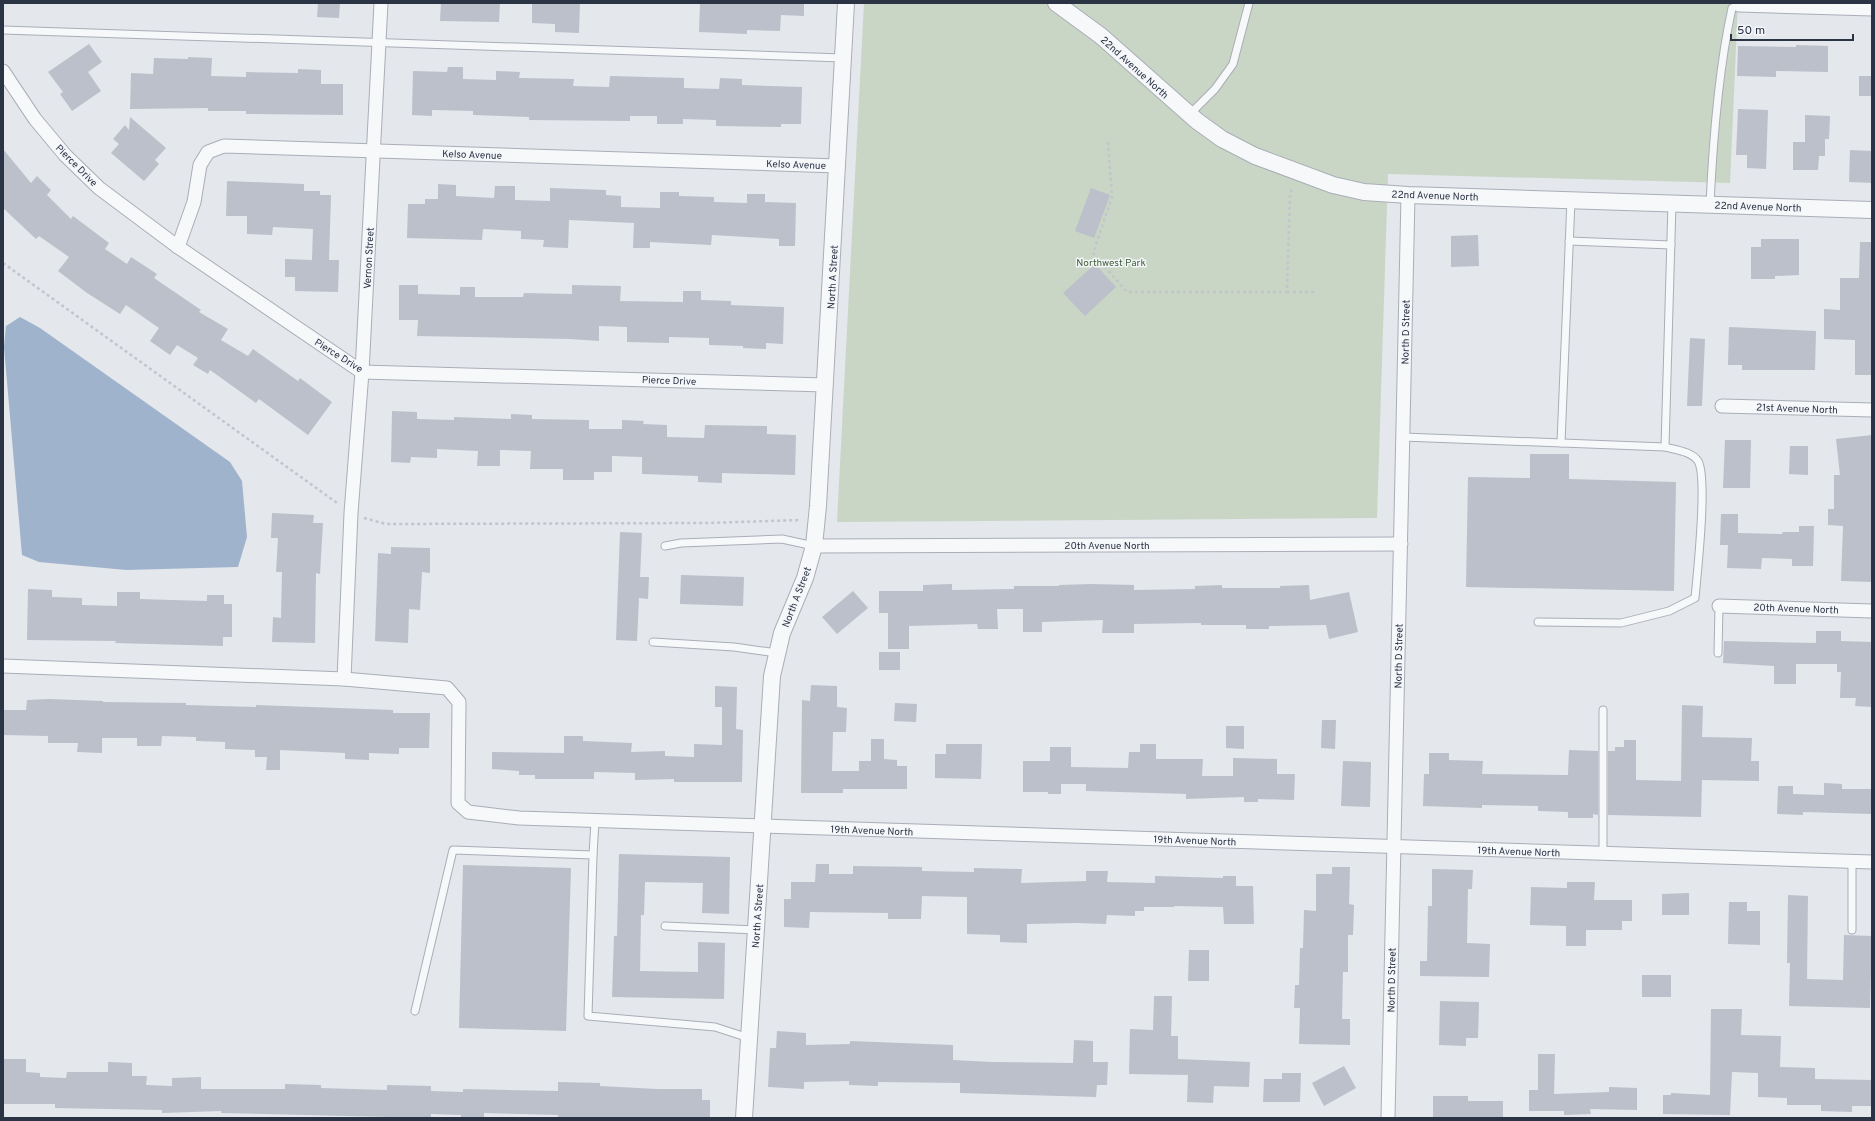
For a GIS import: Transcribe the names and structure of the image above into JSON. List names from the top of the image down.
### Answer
{
  "streets": {
    "street": [
      "22nd Avenue North",
      "Kelso Avenue",
      "Pierce Drive",
      "Vernon Street",
      "North A Street",
      "North D Street",
      "21st Avenue North",
      "20th Avenue North",
      "19th Avenue North"
    ]
  },
  "crossings": [
    ["22nd Avenue North", "North D Street"],
    ["Kelso Avenue", "Pierce Drive"],
    ["Kelso Avenue", "Vernon Street"],
    ["Kelso Avenue", "North A Street"],
    ["Pierce Drive", "Vernon Street"],
    ["Pierce Drive", "North A Street"],
    ["Vernon Street", "19th Avenue North"],
    ["North A Street", "20th Avenue North"],
    ["North A Street", "19th Avenue North"],
    ["North D Street", "20th Avenue North"],
    ["North D Street", "19th Avenue North"]
  ],
  "parks": ["Northwest Park"],
  "scale_bar": "50 m"
}
